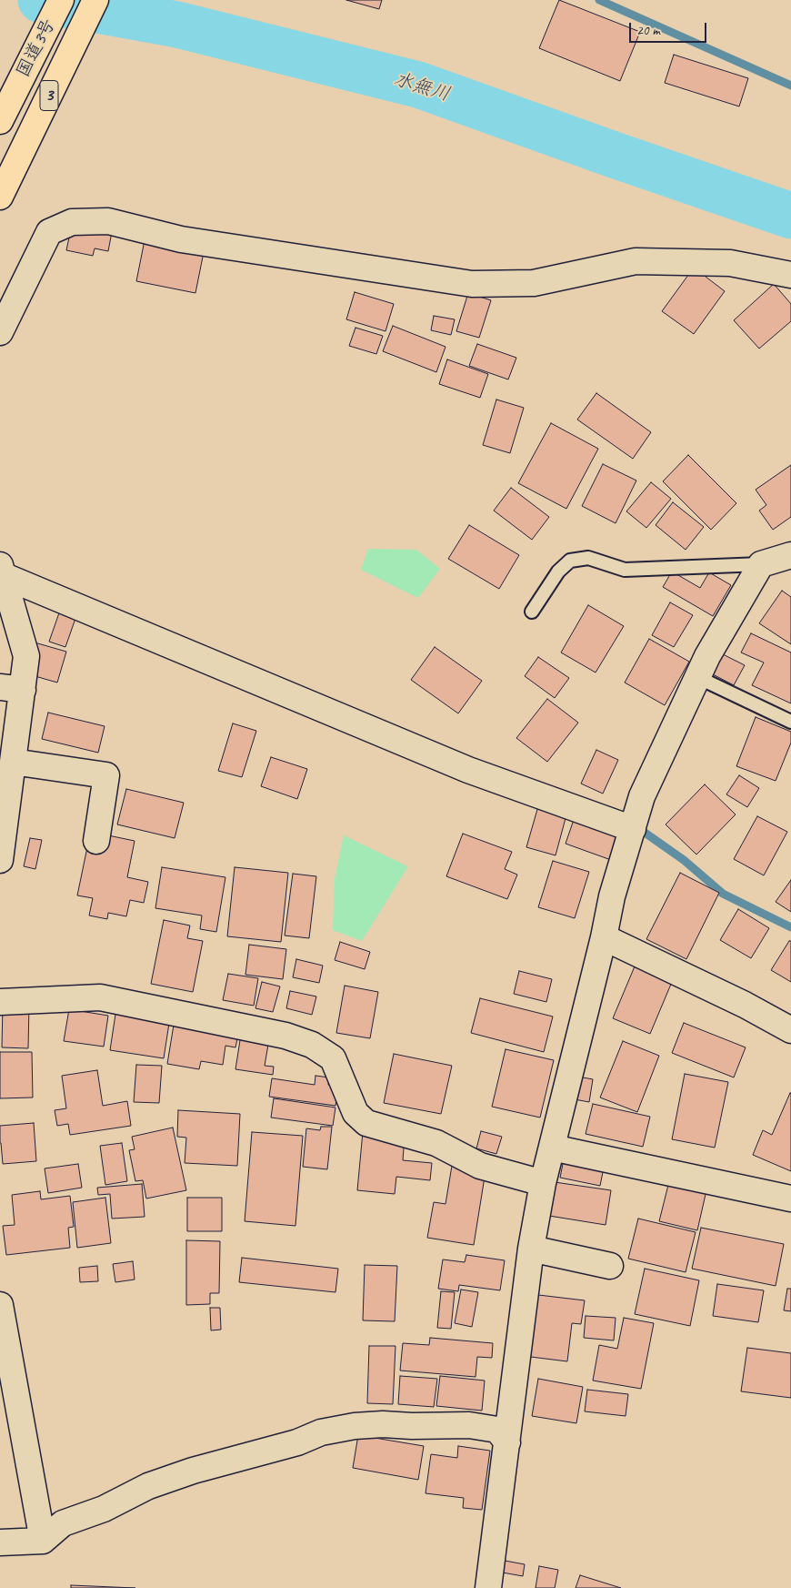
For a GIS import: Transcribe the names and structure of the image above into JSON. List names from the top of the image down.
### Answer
{
  "streets": {
    "highway": ["国道3号", "3"]
  },
  "water": ["水無川"],
  "scale_bar": "20 m"
}
